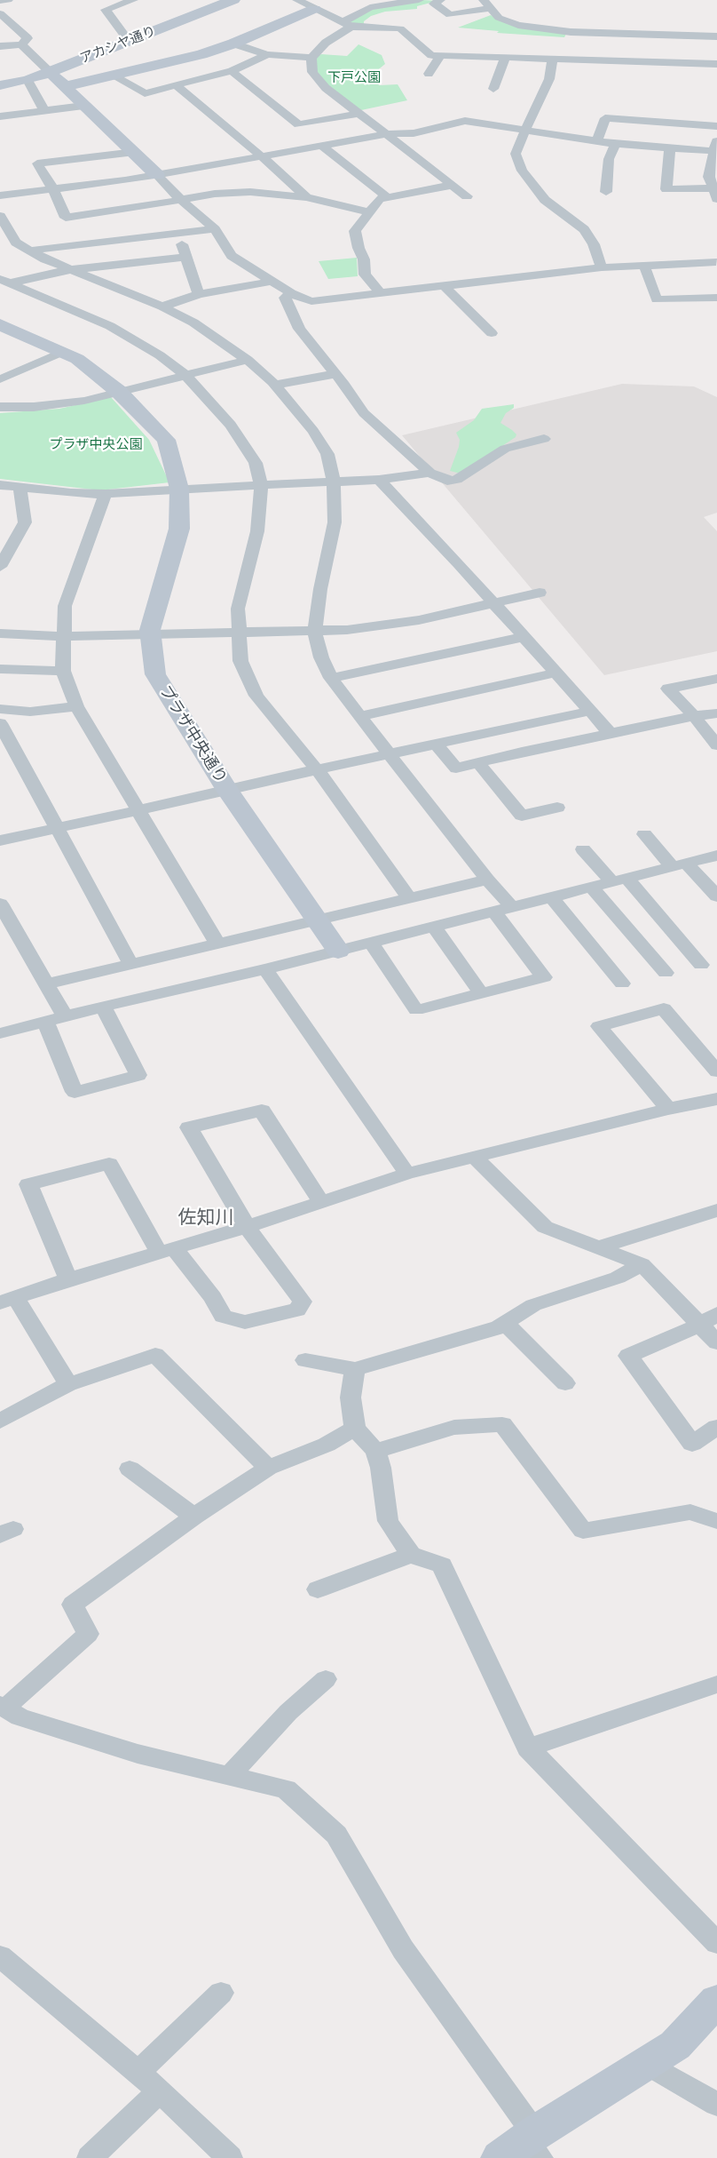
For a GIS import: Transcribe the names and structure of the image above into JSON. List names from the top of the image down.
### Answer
{
  "streets": {
    "street": ["アカシヤ通り", "プラザ中央通り"]
  },
  "districts": ["佐知川"],
  "parks": ["下戸公園", "プラザ中央公園"]
}
